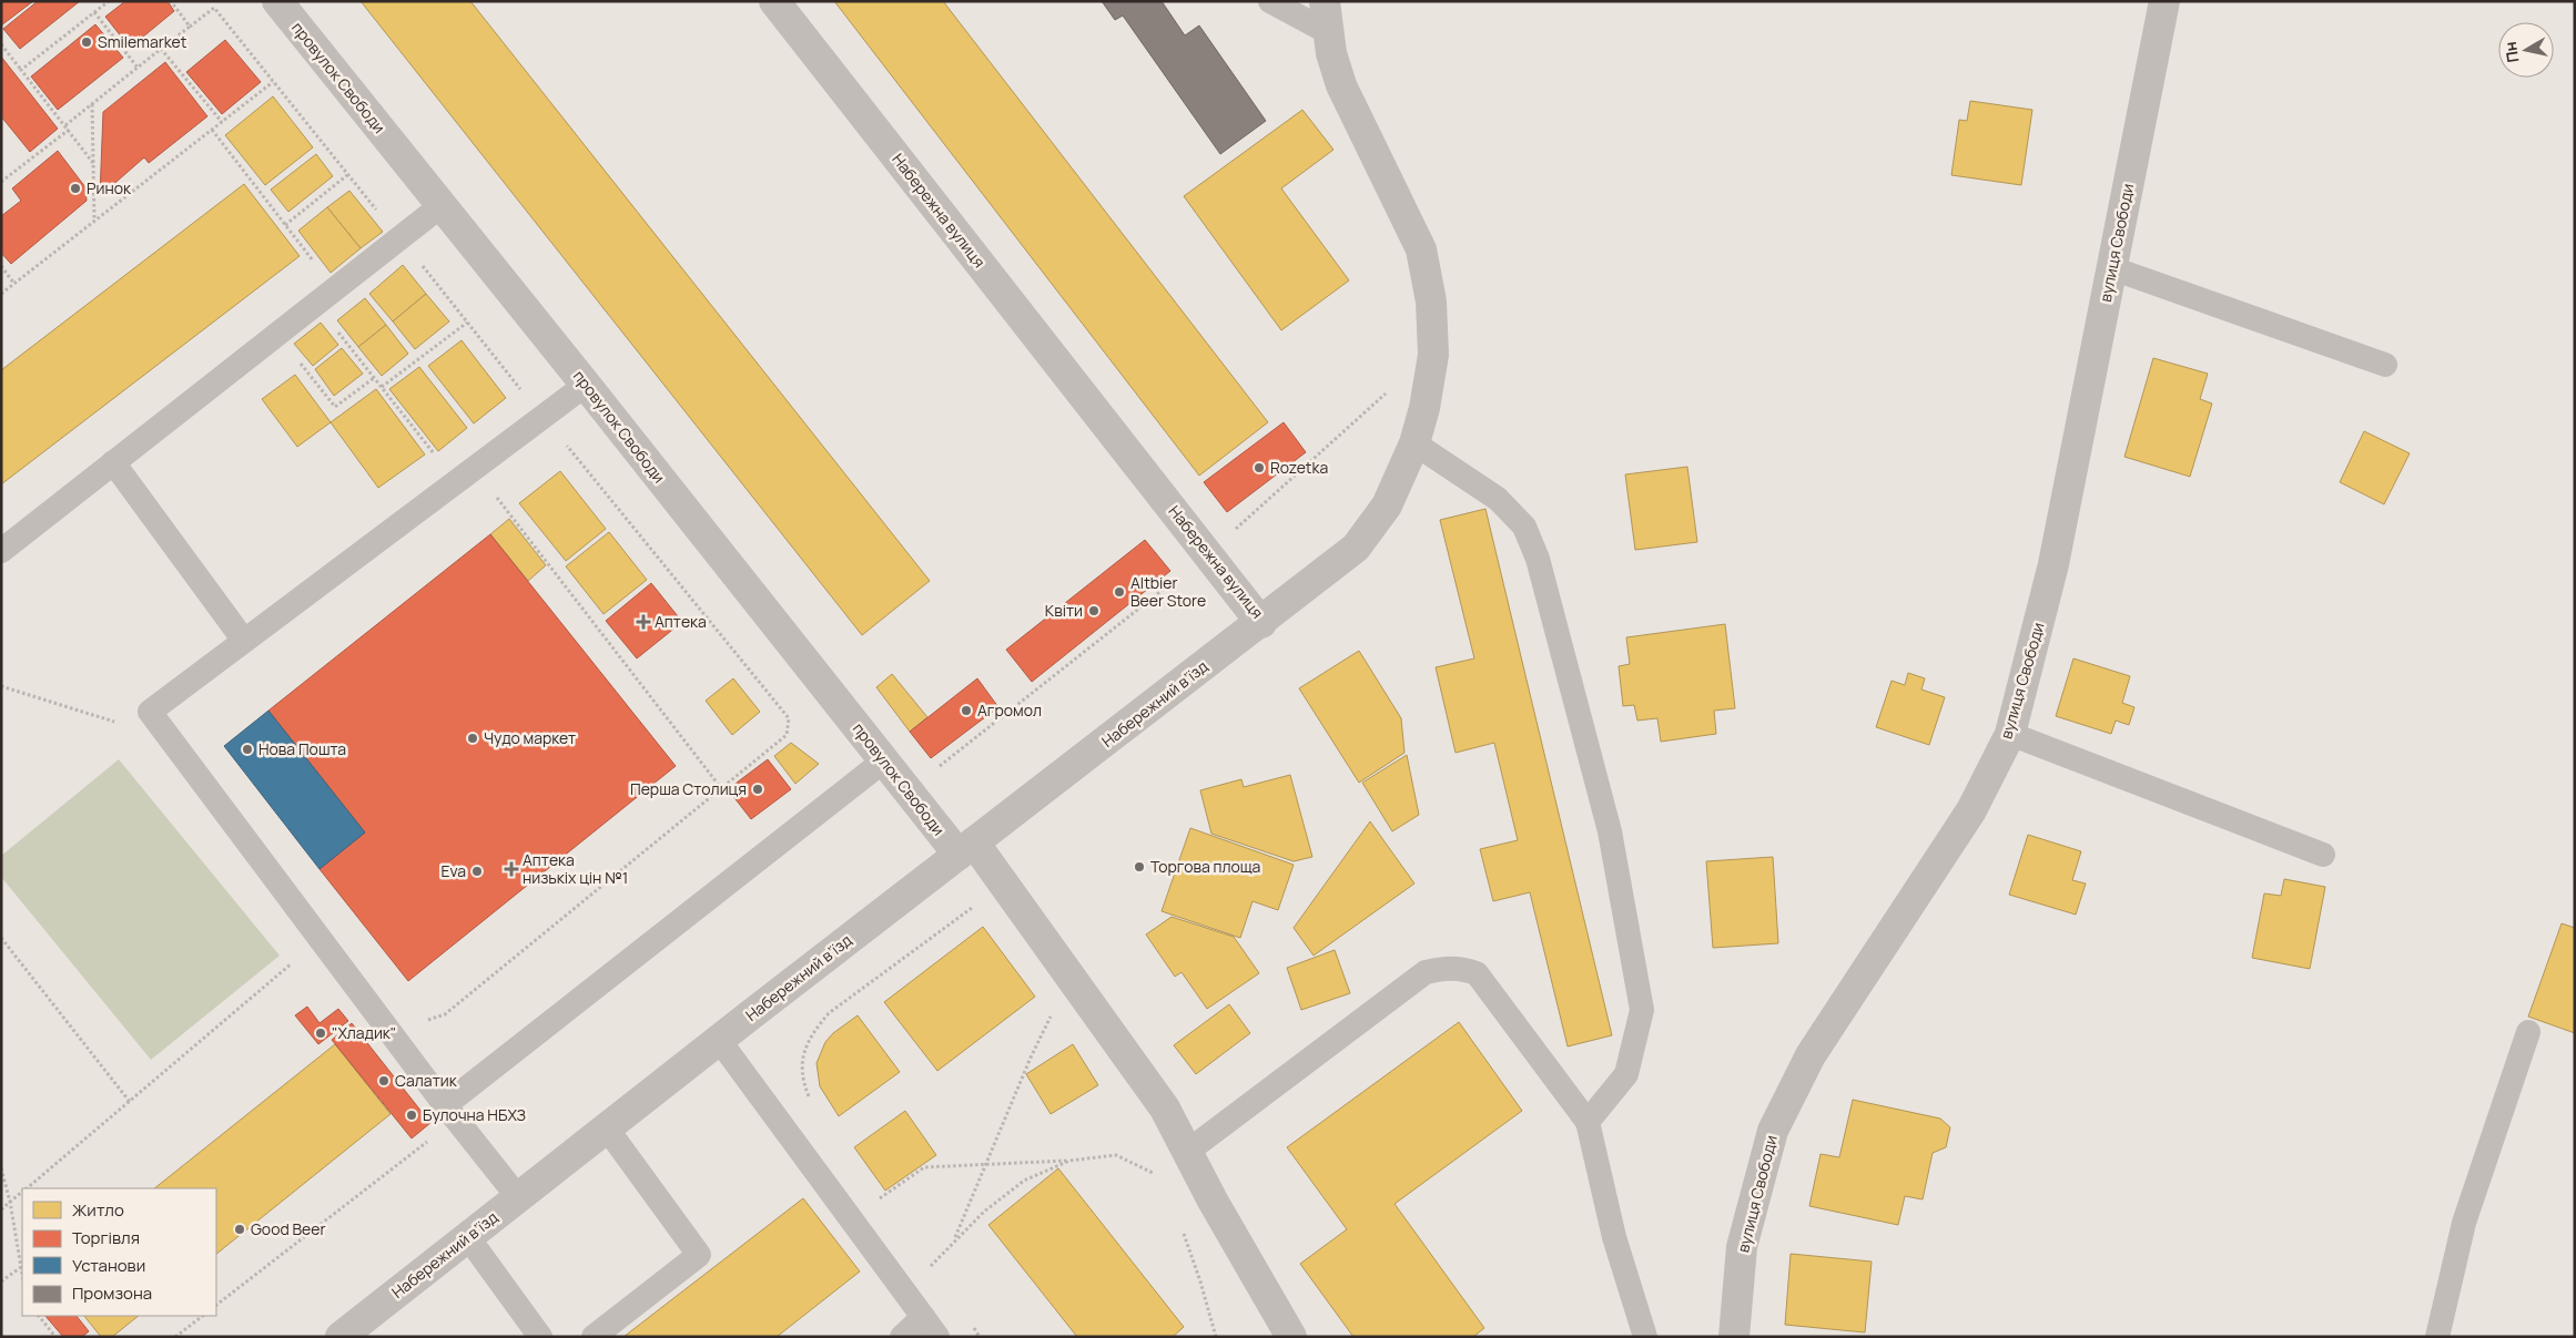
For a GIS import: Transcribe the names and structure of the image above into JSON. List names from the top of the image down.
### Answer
{
  "streets": {
    "street": [
      "провулок Свободи",
      "Набережна вулиця",
      "вулиця Свободи",
      "Набережний в’їзд"
    ]
  },
  "crossings": [
    ["провулок Свободи", "Набережний в’їзд"],
    ["Набережна вулиця", "Набережний в’їзд"]
  ],
  "places": {
    "other": [
      "Smilemarket",
      "Ринок",
      "Rozetka",
      "Altbier Beer Store",
      "Квіти",
      "Агромол",
      "Чудо маркет",
      "Нова Пошта",
      "Перша Столиця",
      "Торгова площа",
      "Eva",
      "\"Хладик\"",
      "Салатик",
      "Булочна НБХЗ",
      "Good Beer"
    ],
    "health": ["Аптека", "Аптека низькіх цін №1"]
  },
  "legend": [
    "Житло",
    "Торгівля",
    "Установи",
    "Промзона"
  ],
  "north": "left"
}
